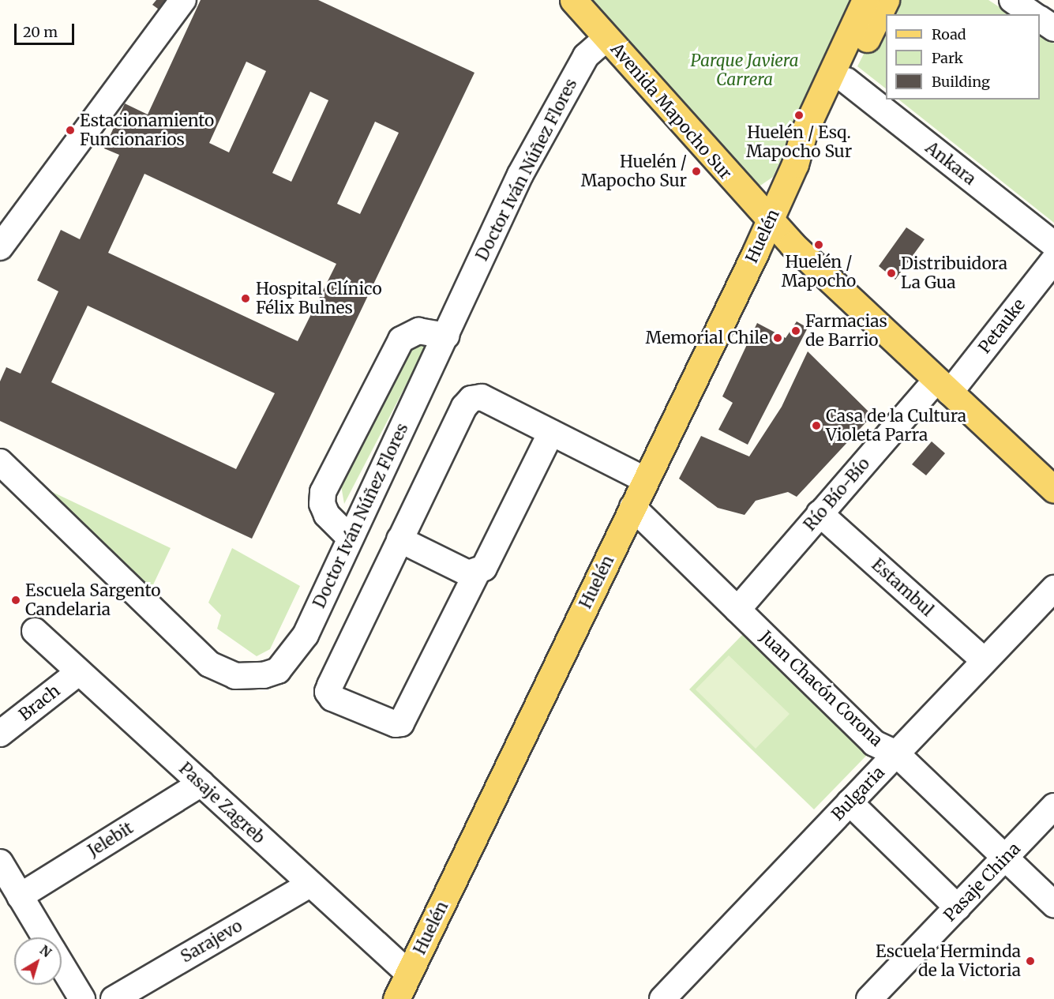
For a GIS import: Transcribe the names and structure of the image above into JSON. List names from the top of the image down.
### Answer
{
  "streets": {
    "main road": ["Avenida Mapocho Sur", "Huelén"],
    "street": [
      "Ankara",
      "Doctor Iván Núñez Flores",
      "Petauke",
      "Río Bío-Bío",
      "Estambul",
      "Juan Chacón Corona",
      "Brach",
      "Bulgaria",
      "Pasaje Zagreb",
      "Jelebit",
      "Pasaje China",
      "Sarajevo"
    ]
  },
  "crossings": [
    ["Avenida Mapocho Sur", "Doctor Iván Núñez Flores"],
    ["Avenida Mapocho Sur", "Huelén"],
    ["Avenida Mapocho Sur", "Petauke"],
    ["Avenida Mapocho Sur", "Río Bío-Bío"],
    ["Ankara", "Huelén"],
    ["Huelén", "Juan Chacón Corona"],
    ["Huelén", "Pasaje Zagreb"],
    ["Petauke", "Río Bío-Bío"],
    ["Río Bío-Bío", "Estambul"],
    ["Río Bío-Bío", "Juan Chacón Corona"],
    ["Estambul", "Bulgaria"],
    ["Juan Chacón Corona", "Bulgaria"],
    ["Juan Chacón Corona", "Pasaje China"],
    ["Brach", "Pasaje Zagreb"],
    ["Pasaje Zagreb", "Jelebit"],
    ["Pasaje Zagreb", "Sarajevo"]
  ],
  "parks": ["Parque Javiera Carrera"],
  "places": [
    "Huelén / Esq. Mapocho Sur",
    "Estacionamiento Funcionarios",
    "Huelén / Mapocho Sur",
    "Huelén / Mapocho",
    "Distribuidora La Gua",
    "Hospital Clínico Félix Bulnes",
    "Farmacias de Barrio",
    "Memorial Chile",
    "Casa de la Cultura Violeta Parra",
    "Escuela Sargento Candelaria",
    "Escuela Herminda de la Victoria"
  ],
  "legend": ["Road", "Park", "Building"],
  "scale_bar": "20 m",
  "north": "top right"
}
